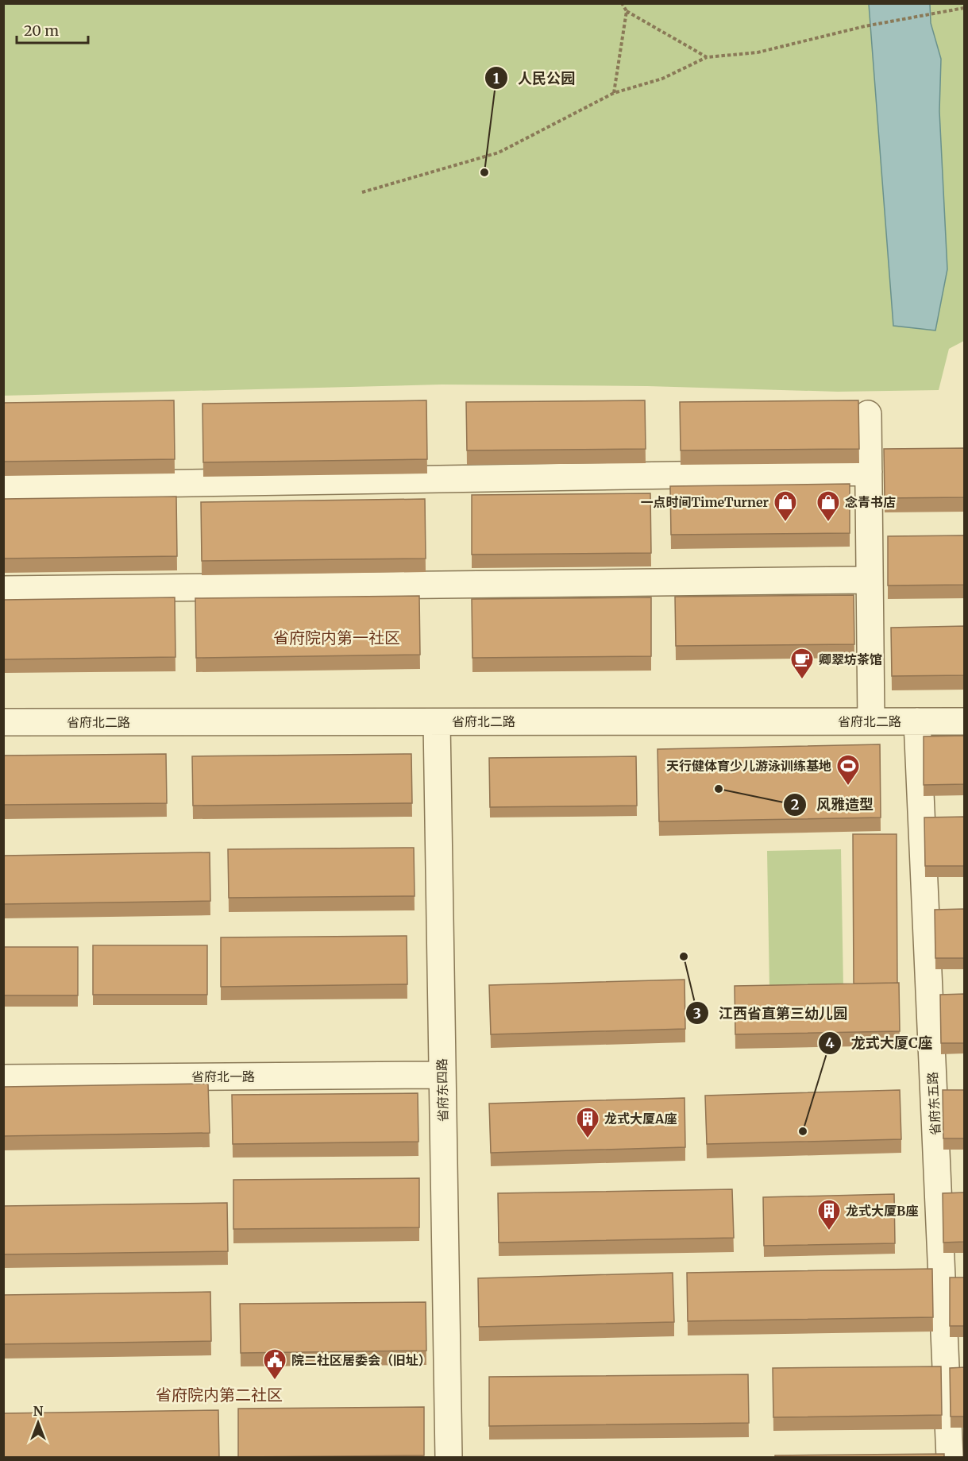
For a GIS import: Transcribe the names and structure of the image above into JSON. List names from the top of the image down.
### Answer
{
  "streets": {
    "street": [
      "省府北二路",
      "省府北一路",
      "省府东四路",
      "省府东五路"
    ]
  },
  "crossings": [
    ["省府北二路", "省府东四路"],
    ["省府北二路", "省府东五路"],
    ["省府北一路", "省府东四路"]
  ],
  "districts": ["省府院内第一社区", "省府院内第二社区"],
  "places": {
    "other": [
      "人民公园",
      "风雅造型",
      "江西省直第三幼儿园",
      "龙式大厦C座"
    ],
    "shop": ["一点时间TimeTurner", "念青书店"],
    "cafe": ["卿翠坊茶馆"],
    "sports": ["天行健体育少儿游泳训练基地"],
    "building": ["龙式大厦A座", "龙式大厦B座"],
    "public building": ["院二社区居委会（旧址）"]
  },
  "scale_bar": "20 m",
  "north": "top"
}
